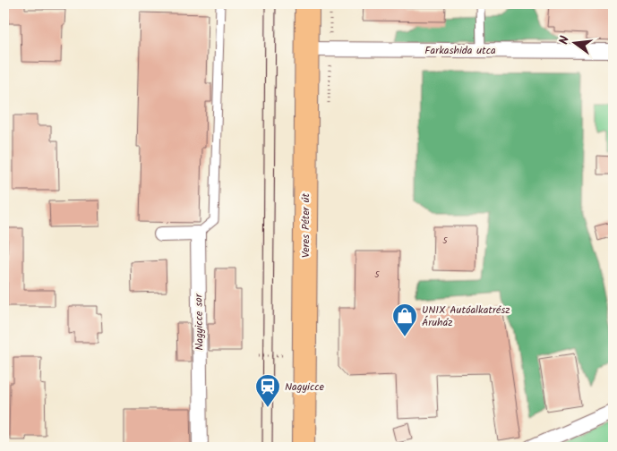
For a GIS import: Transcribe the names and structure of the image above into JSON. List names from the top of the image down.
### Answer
{
  "streets": {
    "main road": ["Veres Péter út"],
    "street": ["Farkashida utca", "Nagyicce sor"]
  },
  "crossings": [
    ["Farkashida utca", "Veres Péter út"]
  ],
  "places": {
    "shop": ["UNIX Autóalkatrész Áruház"],
    "station": ["Nagyicce"]
  },
  "house_numbers": ["5", "5"],
  "north": "left"
}
